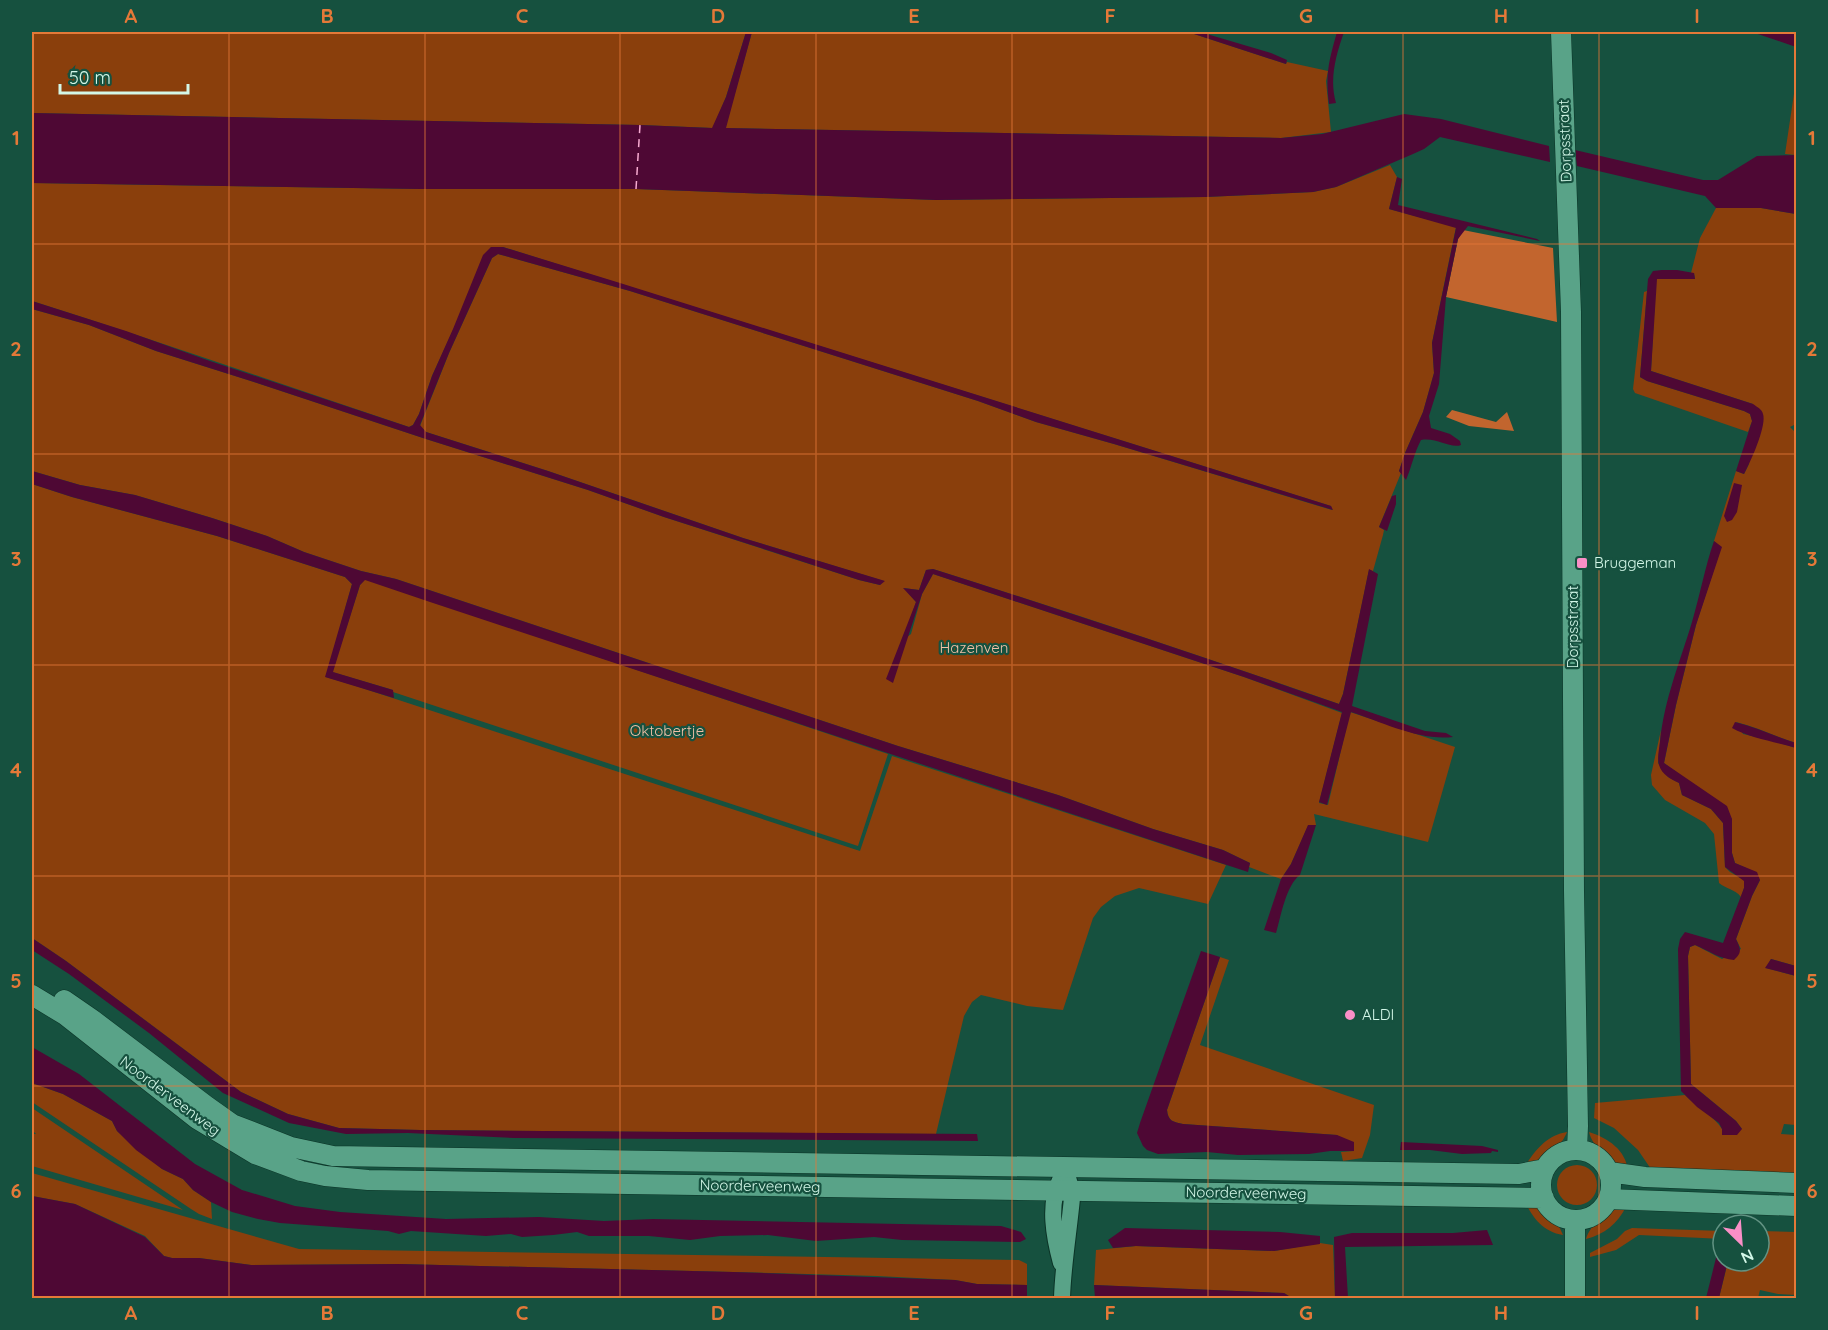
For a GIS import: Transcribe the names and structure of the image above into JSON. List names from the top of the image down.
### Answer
{
  "streets": {
    "street": ["Dorpsstraat", "Noorderveenweg"]
  },
  "crossings": [
    ["Dorpsstraat", "Noorderveenweg"]
  ],
  "parks": ["Hazenven", "Oktobertje"],
  "places": {
    "transit": ["Bruggeman"],
    "other": ["ALDI"]
  },
  "scale_bar": "50 m",
  "north": "bottom right",
  "grid": {
    "columns": [
      "A",
      "B",
      "C",
      "D",
      "E",
      "F",
      "G",
      "H",
      "I"
    ],
    "rows": [
      "1",
      "2",
      "3",
      "4",
      "5",
      "6"
    ]
  }
}
